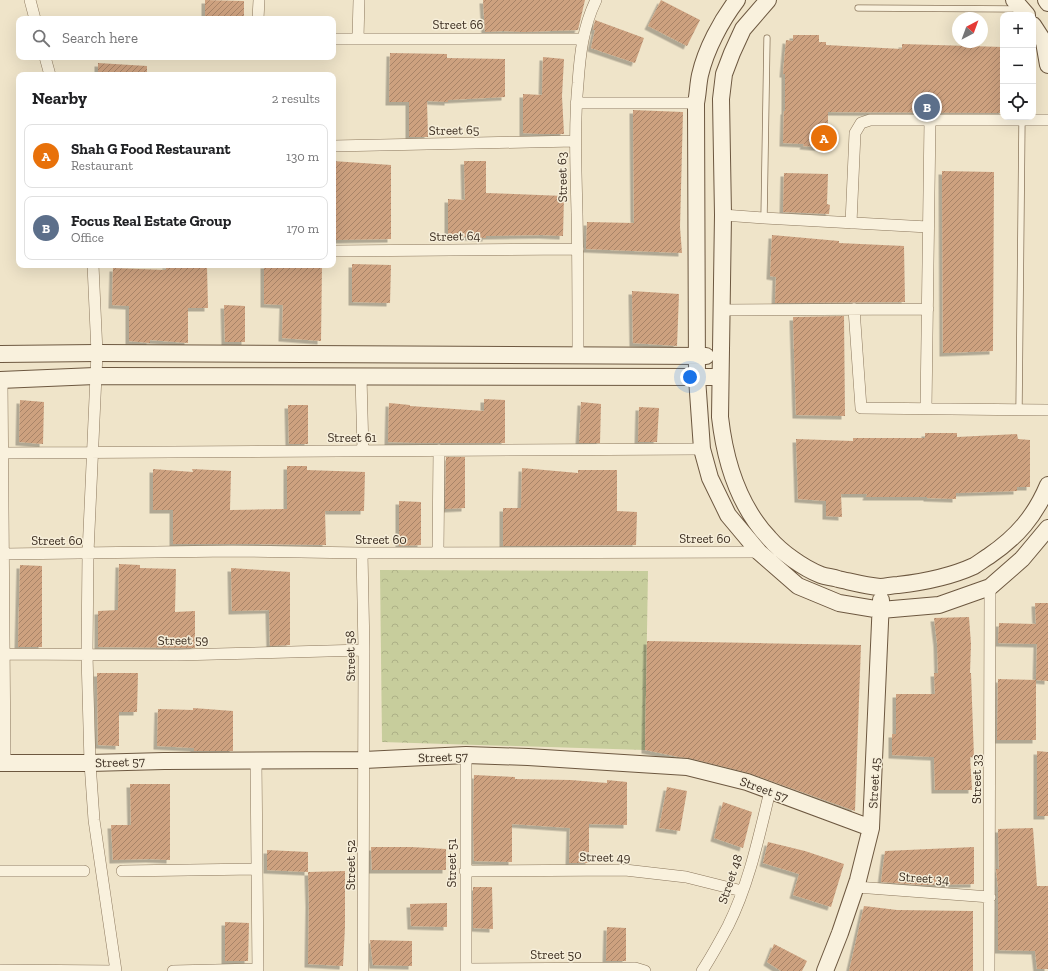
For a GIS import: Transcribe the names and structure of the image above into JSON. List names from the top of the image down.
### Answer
{
  "streets": {
    "street": [
      "Street 66",
      "Street 65",
      "Street 63",
      "Street 64",
      "Street 61",
      "Street 60",
      "Street 59",
      "Street 58",
      "Street 57",
      "Street 33",
      "Street 45",
      "Street 49",
      "Street 51",
      "Street 52",
      "Street 34",
      "Street 48",
      "Street 50"
    ]
  },
  "crossings": [
    ["Street 66", "Street 63"],
    ["Street 65", "Street 63"],
    ["Street 63", "Street 64"],
    ["Street 60", "Street 58"],
    ["Street 59", "Street 58"],
    ["Street 58", "Street 57"],
    ["Street 58", "Street 52"],
    ["Street 57", "Street 45"],
    ["Street 57", "Street 51"],
    ["Street 57", "Street 52"],
    ["Street 57", "Street 48"],
    ["Street 33", "Street 34"],
    ["Street 45", "Street 34"],
    ["Street 49", "Street 51"],
    ["Street 49", "Street 48"],
    ["Street 51", "Street 50"]
  ],
  "north": "top right",
  "page": {
    "map_buttons": ["+", "−"],
    "search": "Search here",
    "heading": ["Nearby", "2 results"],
    "pins": ["B", "A"],
    "list": [
      {
        "mark": "A",
        "name": "Shah G Food Restaurant",
        "note": "Restaurant",
        "value": "130 m"
      },
      {
        "mark": "B",
        "name": "Focus Real Estate Group",
        "note": "Office",
        "value": "170 m"
      }
    ]
  }
}
